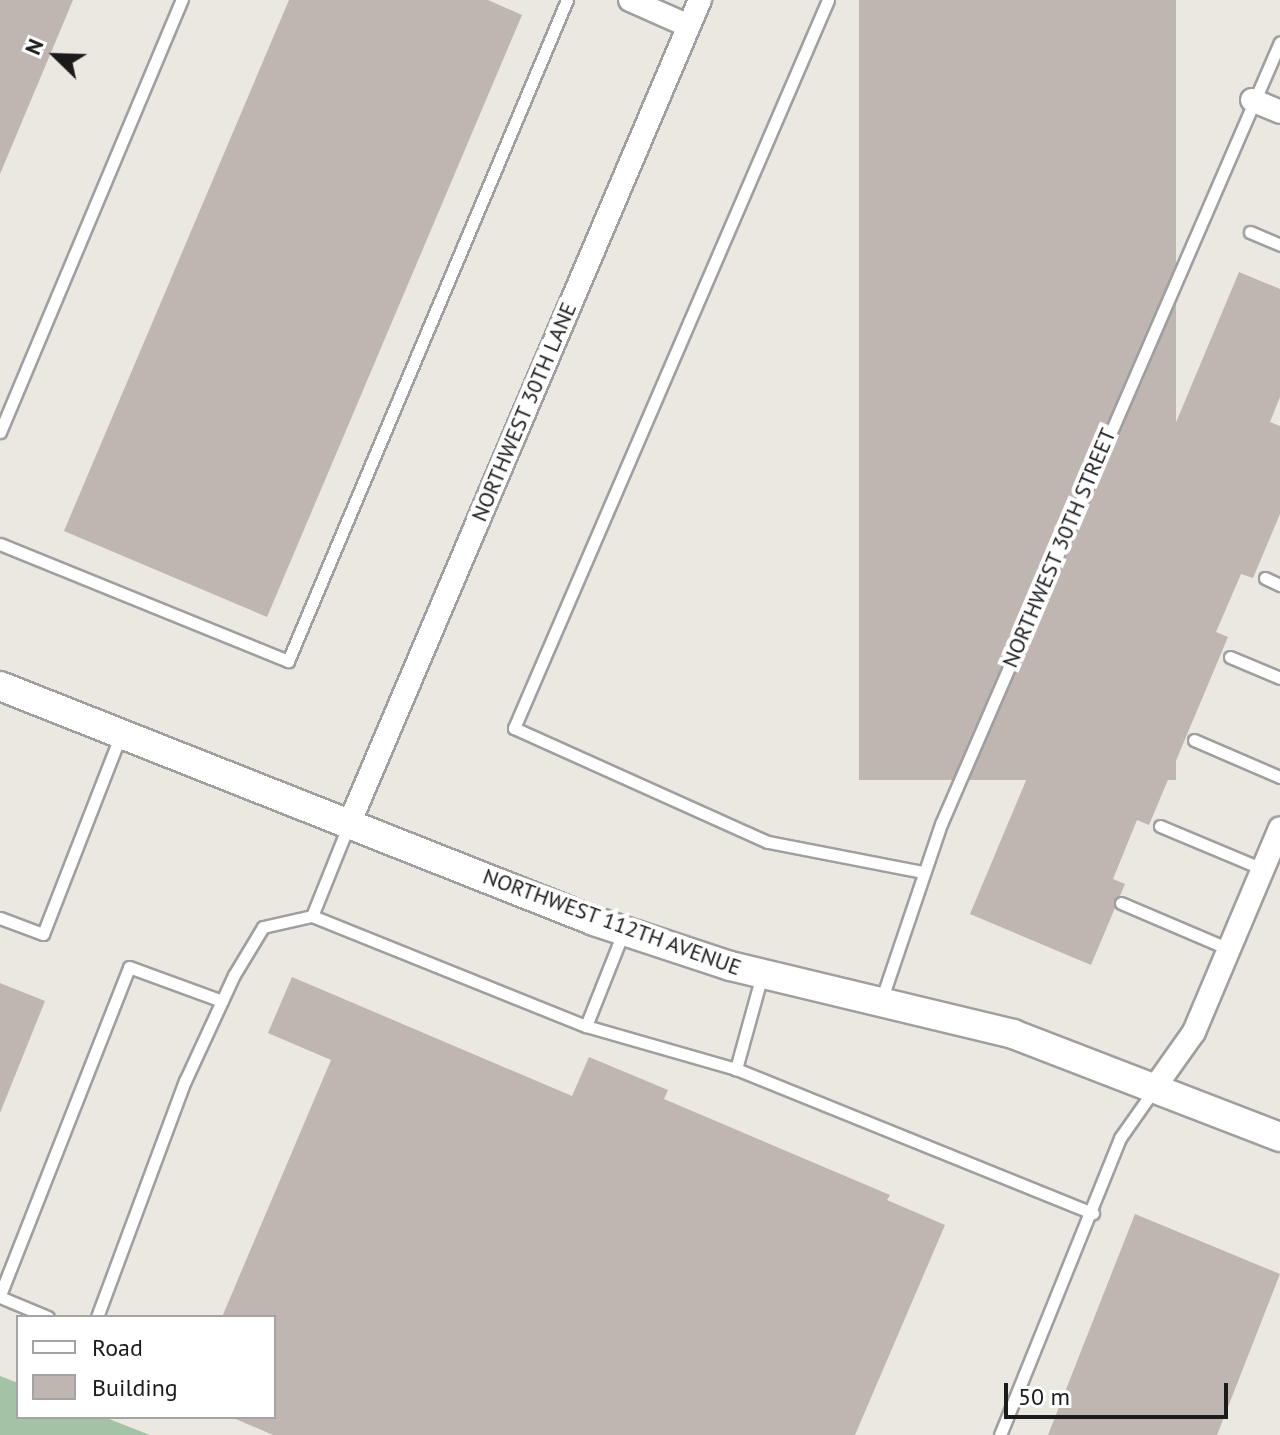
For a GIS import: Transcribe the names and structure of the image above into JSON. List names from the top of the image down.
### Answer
{
  "streets": {
    "street": ["NORTHWEST 30TH LANE", "NORTHWEST 112TH AVENUE"],
    "lane": ["NORTHWEST 30TH STREET"]
  },
  "crossings": [
    ["NORTHWEST 30TH LANE", "NORTHWEST 112TH AVENUE"],
    ["NORTHWEST 30TH STREET", "NORTHWEST 112TH AVENUE"]
  ],
  "legend": ["Road", "Building"],
  "scale_bar": "50 m",
  "north": "top left"
}
